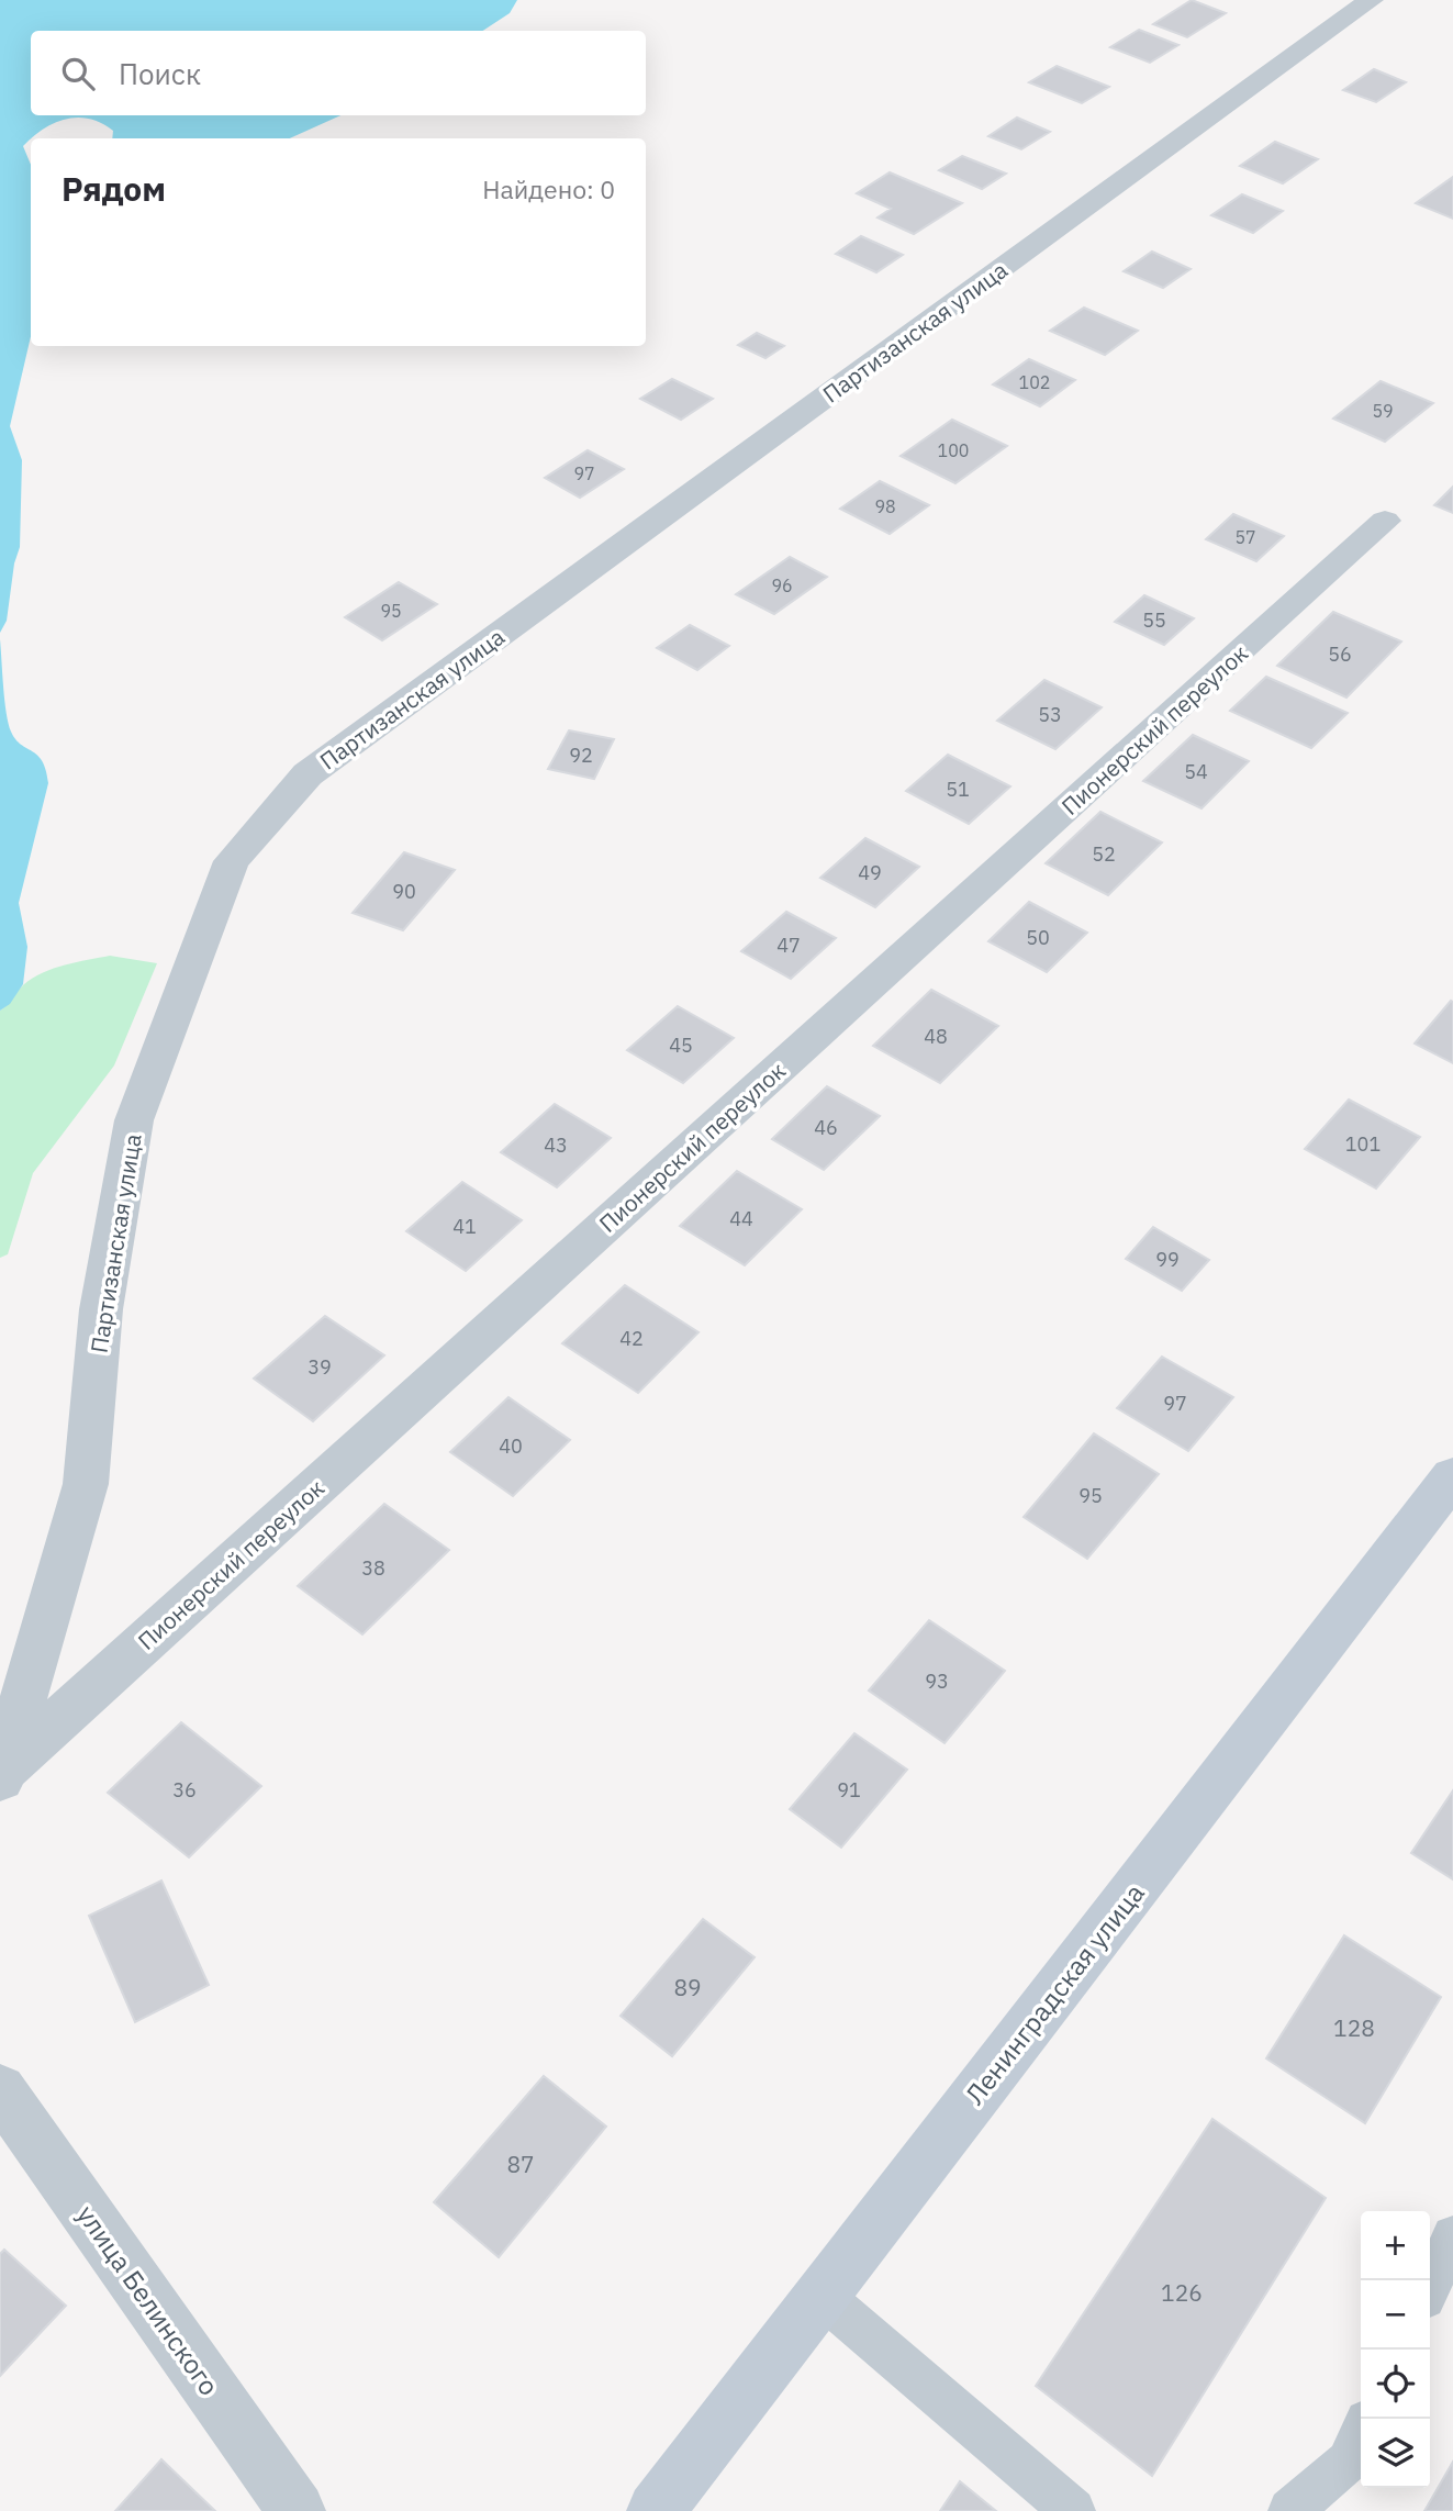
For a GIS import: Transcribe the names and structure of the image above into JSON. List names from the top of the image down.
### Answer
{
  "streets": {
    "street": [
      "Партизанская улица",
      "Пионерский переулок",
      "Ленинградская улица",
      "улица Белинского"
    ]
  },
  "crossings": [
    ["Партизанская улица", "Пионерский переулок"]
  ],
  "house_numbers": [
    "102",
    "59",
    "100",
    "97",
    "98",
    "57",
    "96",
    "95",
    "55",
    "56",
    "53",
    "92",
    "54",
    "51",
    "52",
    "49",
    "90",
    "50",
    "47",
    "48",
    "45",
    "46",
    "101",
    "43",
    "44",
    "41",
    "99",
    "42",
    "39",
    "97",
    "40",
    "95",
    "38",
    "93",
    "36",
    "91",
    "89",
    "128",
    "87",
    "126"
  ],
  "page": {
    "search": "Поиск",
    "heading": ["Рядом", "Найдено: 0"],
    "map_buttons": ["+", "−"]
  }
}
